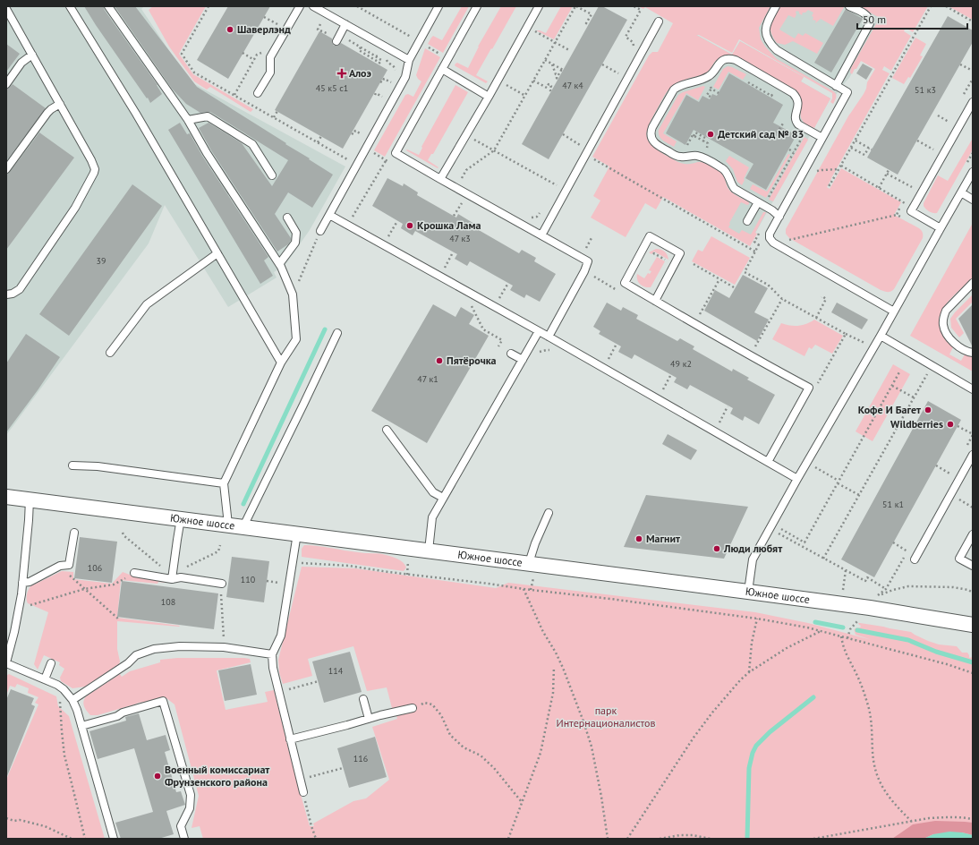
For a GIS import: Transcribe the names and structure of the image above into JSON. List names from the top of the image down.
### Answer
{
  "streets": {
    "street": ["Южное шоссе"]
  },
  "parks": ["парк Интернационалистов"],
  "places": {
    "other": [
      "Шаверлэнд",
      "Детский сад № 83",
      "Крошка Лама",
      "Пятёрочка",
      "Кофе И Багет",
      "Wildberries",
      "Магнит",
      "Люди любят",
      "Военный комиссариат Фрунзенского района"
    ],
    "health": ["Алоэ"]
  },
  "house_numbers": [
    "47 к4",
    "45 к5 с1",
    "51 к3",
    "47 к3",
    "39",
    "49 к2",
    "47 к1",
    "51 к1",
    "106",
    "110",
    "108",
    "114",
    "116"
  ],
  "scale_bar": "50 m"
}
